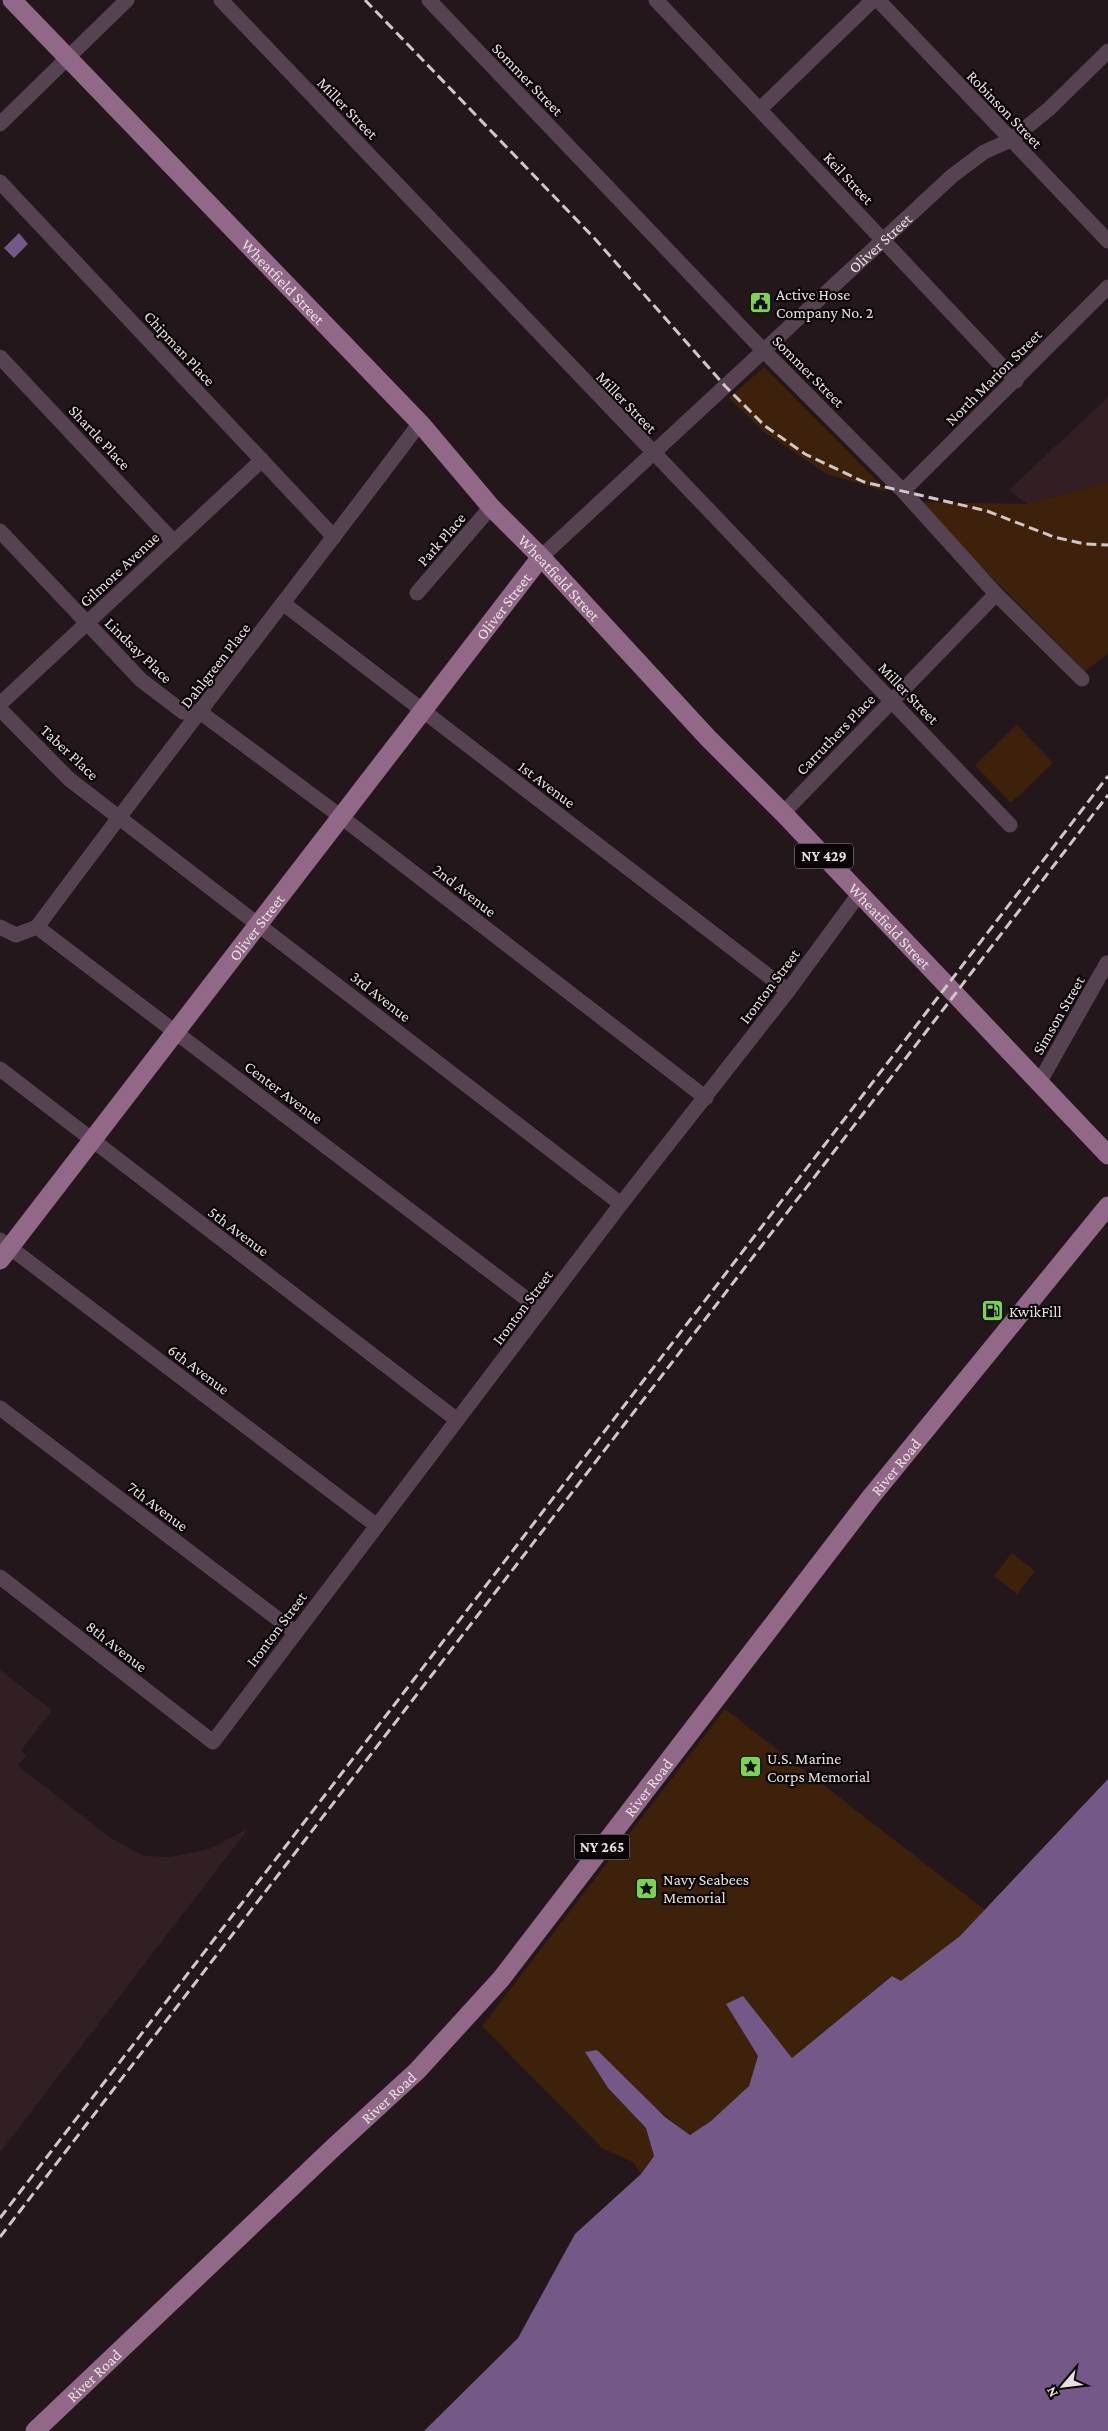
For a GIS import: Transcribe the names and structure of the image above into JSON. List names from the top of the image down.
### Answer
{
  "streets": {
    "main road": [
      "Oliver Street",
      "Wheatfield Street",
      "NY 429",
      "River Road",
      "NY 265"
    ],
    "street": [
      "Sommer Street",
      "Miller Street",
      "Robinson Street",
      "Keil Street",
      "Chipman Place",
      "North Marion Street",
      "Shartle Place",
      "Park Place",
      "Gilmore Avenue",
      "Lindsay Place",
      "Dahlgreen Place",
      "Carruthers Place",
      "Taber Place",
      "1st Avenue",
      "2nd Avenue",
      "Ironton Street",
      "3rd Avenue",
      "Simson Street",
      "Center Avenue",
      "5th Avenue",
      "6th Avenue",
      "7th Avenue",
      "8th Avenue"
    ]
  },
  "crossings": [
    ["Sommer Street", "Oliver Street"],
    ["Sommer Street", "North Marion Street"],
    ["Sommer Street", "Carruthers Place"],
    ["Miller Street", "Oliver Street"],
    ["Miller Street", "Carruthers Place"],
    ["Robinson Street", "Oliver Street"],
    ["Keil Street", "Oliver Street"],
    ["Keil Street", "North Marion Street"],
    ["Oliver Street", "Wheatfield Street"],
    ["Oliver Street", "1st Avenue"],
    ["Oliver Street", "2nd Avenue"],
    ["Oliver Street", "3rd Avenue"],
    ["Oliver Street", "Center Avenue"],
    ["Oliver Street", "5th Avenue"],
    ["Oliver Street", "6th Avenue"],
    ["Wheatfield Street", "Park Place"],
    ["Wheatfield Street", "Dahlgreen Place"],
    ["Wheatfield Street", "Carruthers Place"],
    ["Wheatfield Street", "Ironton Street"],
    ["Wheatfield Street", "Simson Street"],
    ["Chipman Place", "Gilmore Avenue"],
    ["Chipman Place", "Dahlgreen Place"],
    ["Shartle Place", "Gilmore Avenue"],
    ["Gilmore Avenue", "Lindsay Place"],
    ["Lindsay Place", "Dahlgreen Place"],
    ["Lindsay Place", "2nd Avenue"],
    ["Dahlgreen Place", "Taber Place"],
    ["Dahlgreen Place", "1st Avenue"],
    ["Dahlgreen Place", "2nd Avenue"],
    ["Dahlgreen Place", "3rd Avenue"],
    ["Dahlgreen Place", "Center Avenue"],
    ["Taber Place", "3rd Avenue"],
    ["1st Avenue", "Ironton Street"],
    ["2nd Avenue", "Ironton Street"],
    ["Ironton Street", "3rd Avenue"],
    ["Ironton Street", "Center Avenue"],
    ["Ironton Street", "5th Avenue"],
    ["Ironton Street", "6th Avenue"],
    ["Ironton Street", "7th Avenue"],
    ["Ironton Street", "8th Avenue"]
  ],
  "places": {
    "public building": ["Active Hose Company No. 2"],
    "fuel station": ["KwikFill"],
    "place": ["U.S. Marine Corps Memorial", "Navy Seabees Memorial"]
  },
  "north": "bottom left"
}
